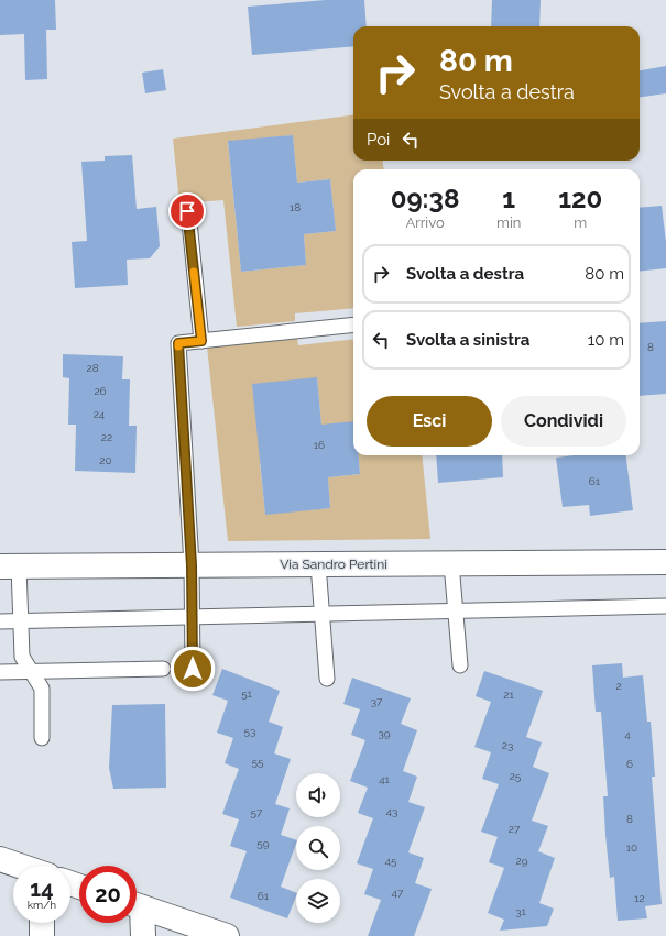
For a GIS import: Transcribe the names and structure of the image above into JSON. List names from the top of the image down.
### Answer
{
  "streets": {
    "street": ["Via Sandro Pertini"]
  },
  "house_numbers": [
    "18",
    "8",
    "28",
    "26",
    "24",
    "22",
    "16",
    "20",
    "61",
    "2",
    "51",
    "21",
    "37",
    "53",
    "39",
    "4",
    "23",
    "55",
    "6",
    "25",
    "41",
    "43",
    "57",
    "8",
    "27",
    "59",
    "10",
    "45",
    "29",
    "47",
    "61",
    "12",
    "31"
  ],
  "page": {
    "turn": ["80 m", "Svolta a destra"],
    "then": "Poi",
    "eta": [
      "09:38",
      "Arrivo",
      "1",
      "min",
      "120",
      "m"
    ],
    "list": [
      {
        "name": "Svolta a destra",
        "value": "80 m"
      },
      {
        "name": "Svolta a sinistra",
        "value": "10 m"
      }
    ],
    "buttons": ["Esci", "Condividi"],
    "speed": "14 km/h",
    "limit": "20"
  }
}
